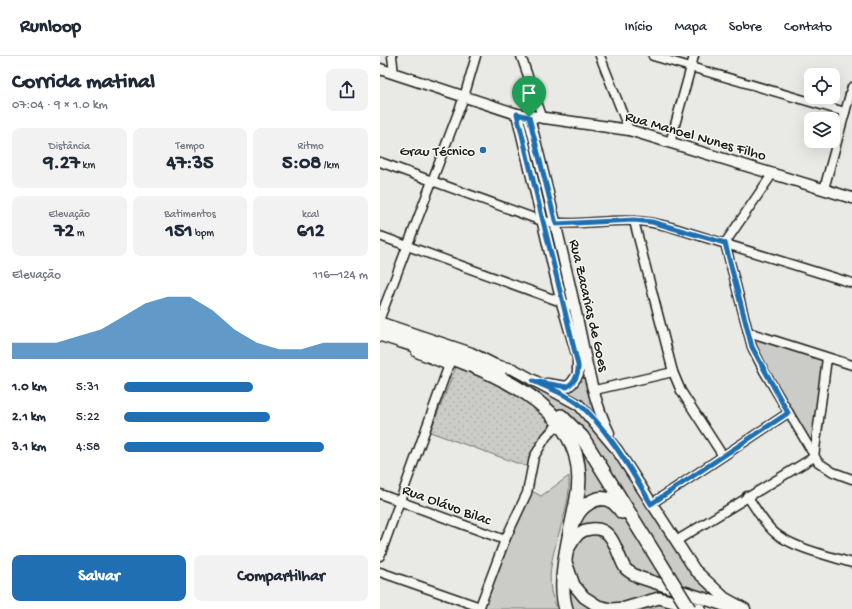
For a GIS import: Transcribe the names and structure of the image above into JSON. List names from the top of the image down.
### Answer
{
  "streets": {
    "street": ["Rua Manoel Nunes Filho", "Rua Zacarias de Goes", "Rua Olávo Bilac"]
  },
  "crossings": [
    ["Rua Manoel Nunes Filho", "Rua Zacarias de Goes"]
  ],
  "places": ["Grau Técnico"],
  "page": {
    "header": "Runloop",
    "nav": [
      "Início",
      "Mapa",
      "Sobre",
      "Contato"
    ],
    "heading": ["Corrida matinal", "07:04 · 9 × 1.0 km"],
    "stats": [
      ["Distância", "9.27 km"],
      ["Tempo", "47:35"],
      ["Ritmo", "5:08 /km"],
      ["Elevação", "72 m"],
      ["Batimentos", "151 bpm"],
      ["kcal", "612"]
    ],
    "chart": ["Elevação", "116–124 m"],
    "list": [
      {
        "name": "1.0 km",
        "note": "5:31"
      },
      {
        "name": "2.1 km",
        "note": "5:22"
      },
      {
        "name": "3.1 km",
        "note": "4:58"
      }
    ],
    "buttons": ["Salvar", "Compartilhar"]
  }
}
